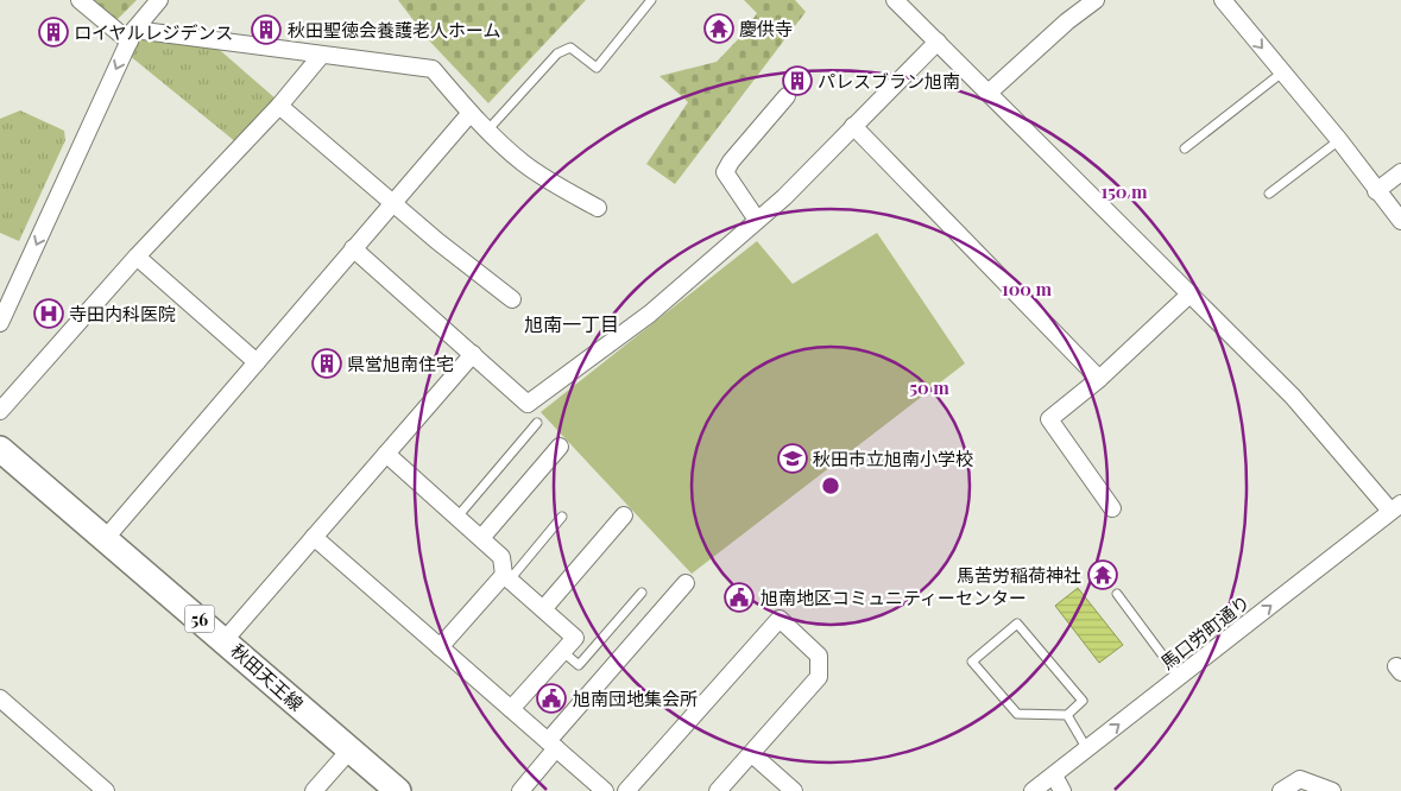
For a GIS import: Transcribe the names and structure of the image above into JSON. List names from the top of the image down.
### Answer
{
  "streets": {
    "main road": ["56", "秋田天王線"],
    "street": ["馬口労町通り"]
  },
  "one_way": ["馬口労町通り"],
  "districts": ["旭南一丁目"],
  "places": {
    "temple": ["慶供寺", "馬苦労稲荷神社"],
    "building": [
      "秋田聖徳会養護老人ホーム",
      "ロイヤルレジデンス",
      "パレスブラン旭南",
      "県営旭南住宅"
    ],
    "hospital": ["寺田内科医院"],
    "school or university": ["秋田市立旭南小学校"],
    "public building": ["旭南地区コミュニティーセンター", "旭南団地集会所"]
  },
  "rings": ["150 m", "100 m", "50 m"]
}
